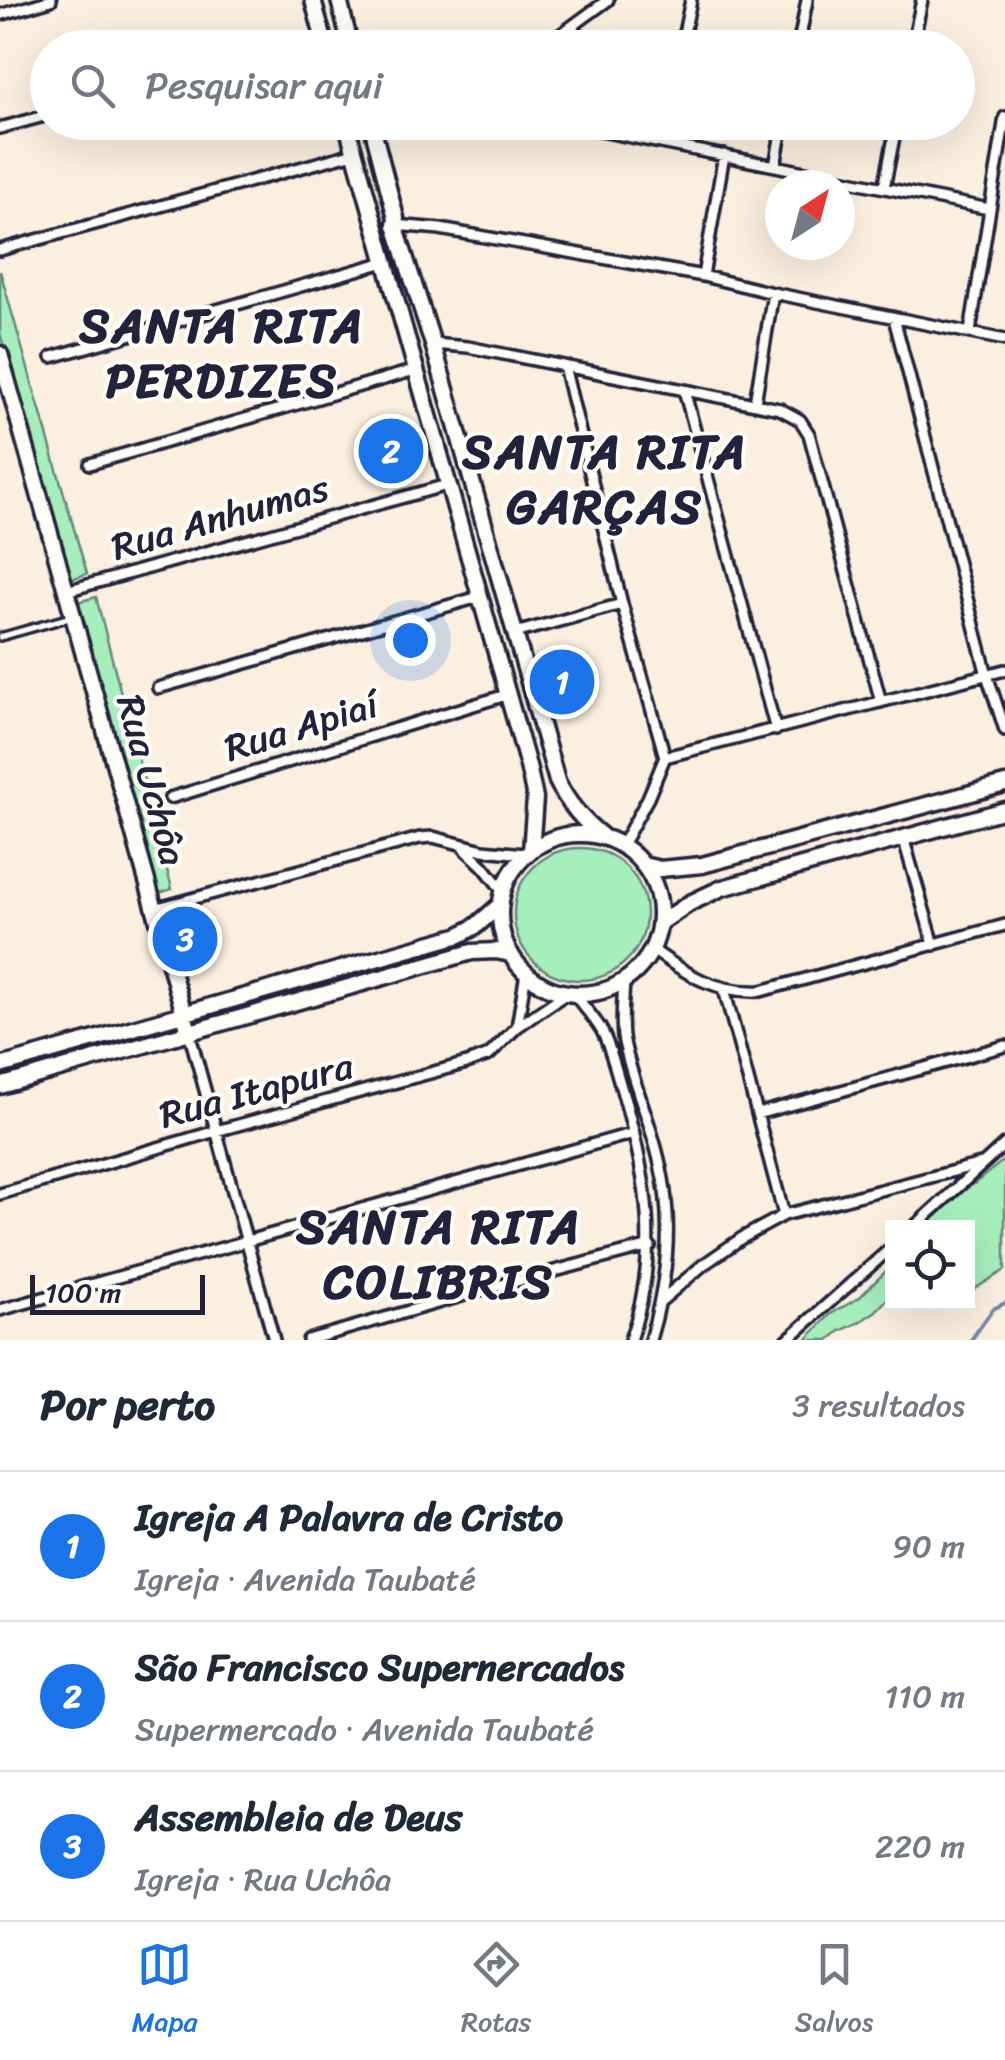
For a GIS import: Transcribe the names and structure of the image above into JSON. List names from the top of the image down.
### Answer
{
  "streets": {
    "street": [
      "Rua Anhumas",
      "Rua Apiaí",
      "Rua Uchôa",
      "Rua Itapura"
    ]
  },
  "crossings": [
    ["Rua Anhumas", "Rua Uchôa"],
    ["Rua Uchôa", "Rua Itapura"]
  ],
  "districts": ["SANTA RITA PERDIZES", "SANTA RITA GARÇAS", "SANTA RITA COLIBRIS"],
  "scale_bar": "100 m",
  "north": "top right",
  "page": {
    "search": "Pesquisar aqui",
    "pins": ["2", "1", "3"],
    "scale": "100 m",
    "heading": ["Por perto", "3 resultados"],
    "list": [
      {
        "mark": "1",
        "name": "Igreja A Palavra de Cristo",
        "note": "Igreja · Avenida Taubaté",
        "value": "90 m"
      },
      {
        "mark": "2",
        "name": "São Francisco Supernercados",
        "note": "Supermercado · Avenida Taubaté",
        "value": "110 m"
      },
      {
        "mark": "3",
        "name": "Assembleia de Deus",
        "note": "Igreja · Rua Uchôa",
        "value": "220 m"
      }
    ],
    "nav": ["Mapa", "Rotas", "Salvos"]
  }
}
